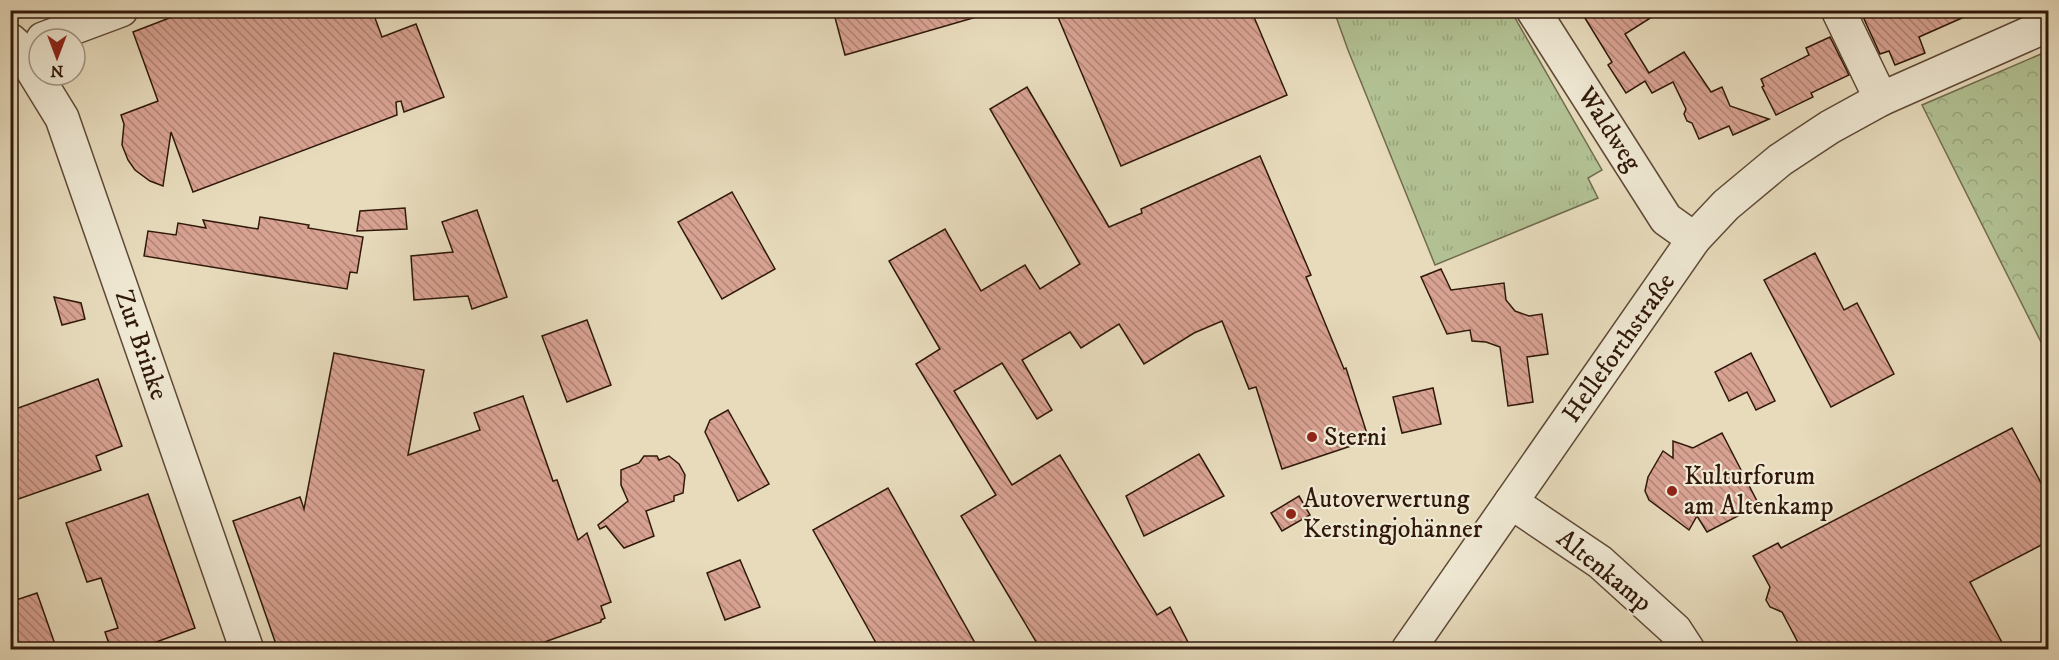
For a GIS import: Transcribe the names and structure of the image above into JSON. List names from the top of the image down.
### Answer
{
  "streets": {
    "street": [
      "Waldweg",
      "Zur Brinke",
      "Helleforthstraße",
      "Altenkamp"
    ]
  },
  "crossings": [
    ["Waldweg", "Helleforthstraße"],
    ["Helleforthstraße", "Altenkamp"]
  ],
  "places": ["Sterni", "Kulturforum am Altenkamp", "Autoverwertung Kerstingjohänner"],
  "north": "bottom"
}
